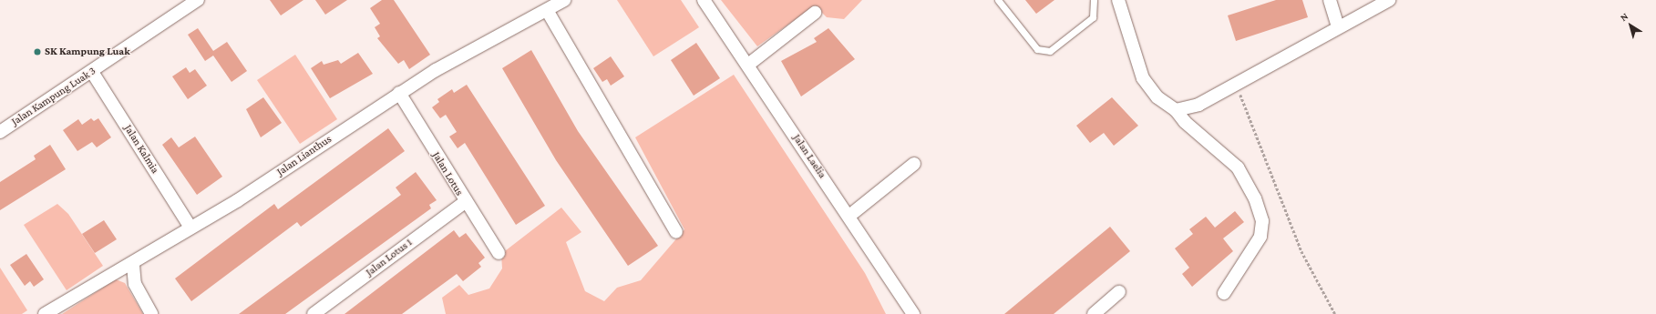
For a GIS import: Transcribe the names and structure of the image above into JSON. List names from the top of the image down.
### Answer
{
  "streets": {
    "street": [
      "Jalan Kampung Luak 3",
      "Jalan Kalmia",
      "Jalan Lianthus",
      "Jalan Laelia",
      "Jalan Lotus",
      "Jalan Lotus 1"
    ]
  },
  "crossings": [
    ["Jalan Kampung Luak 3", "Jalan Kalmia"],
    ["Jalan Kalmia", "Jalan Lianthus"],
    ["Jalan Lianthus", "Jalan Lotus"],
    ["Jalan Lotus", "Jalan Lotus 1"]
  ],
  "places": ["SK Kampung Luak"],
  "north": "top left"
}
